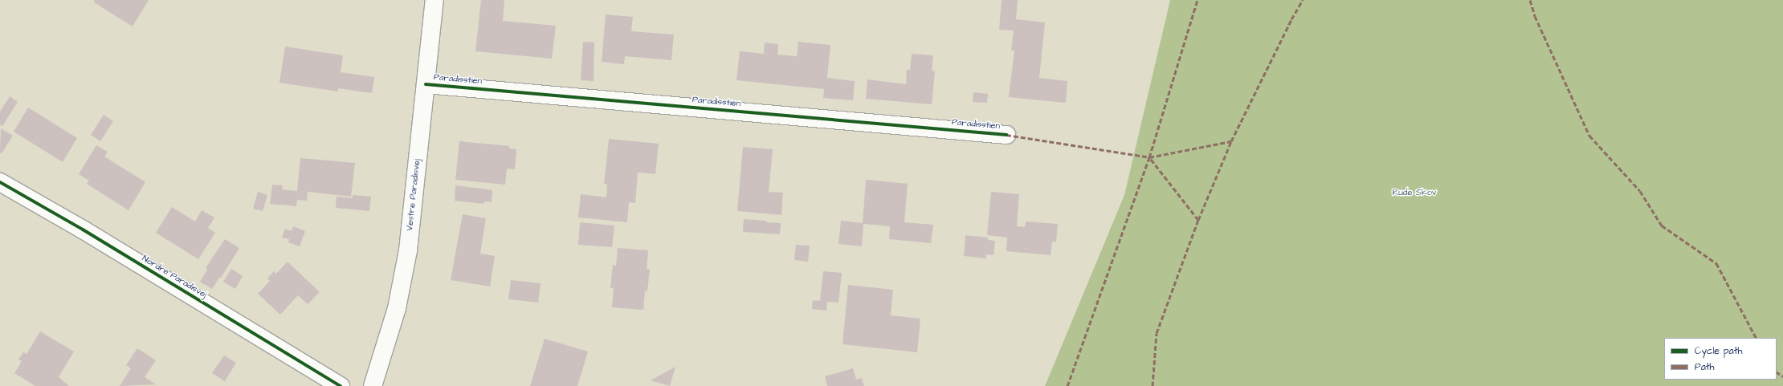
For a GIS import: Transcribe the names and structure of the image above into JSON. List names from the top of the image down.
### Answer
{
  "streets": {
    "street": ["Paradisstien", "Vestre Paradisvej", "Nordre Paradisvej"]
  },
  "crossings": [
    ["Paradisstien", "Vestre Paradisvej"]
  ],
  "parks": ["Rude Skov"],
  "legend": ["Cycle path", "Path"]
}
